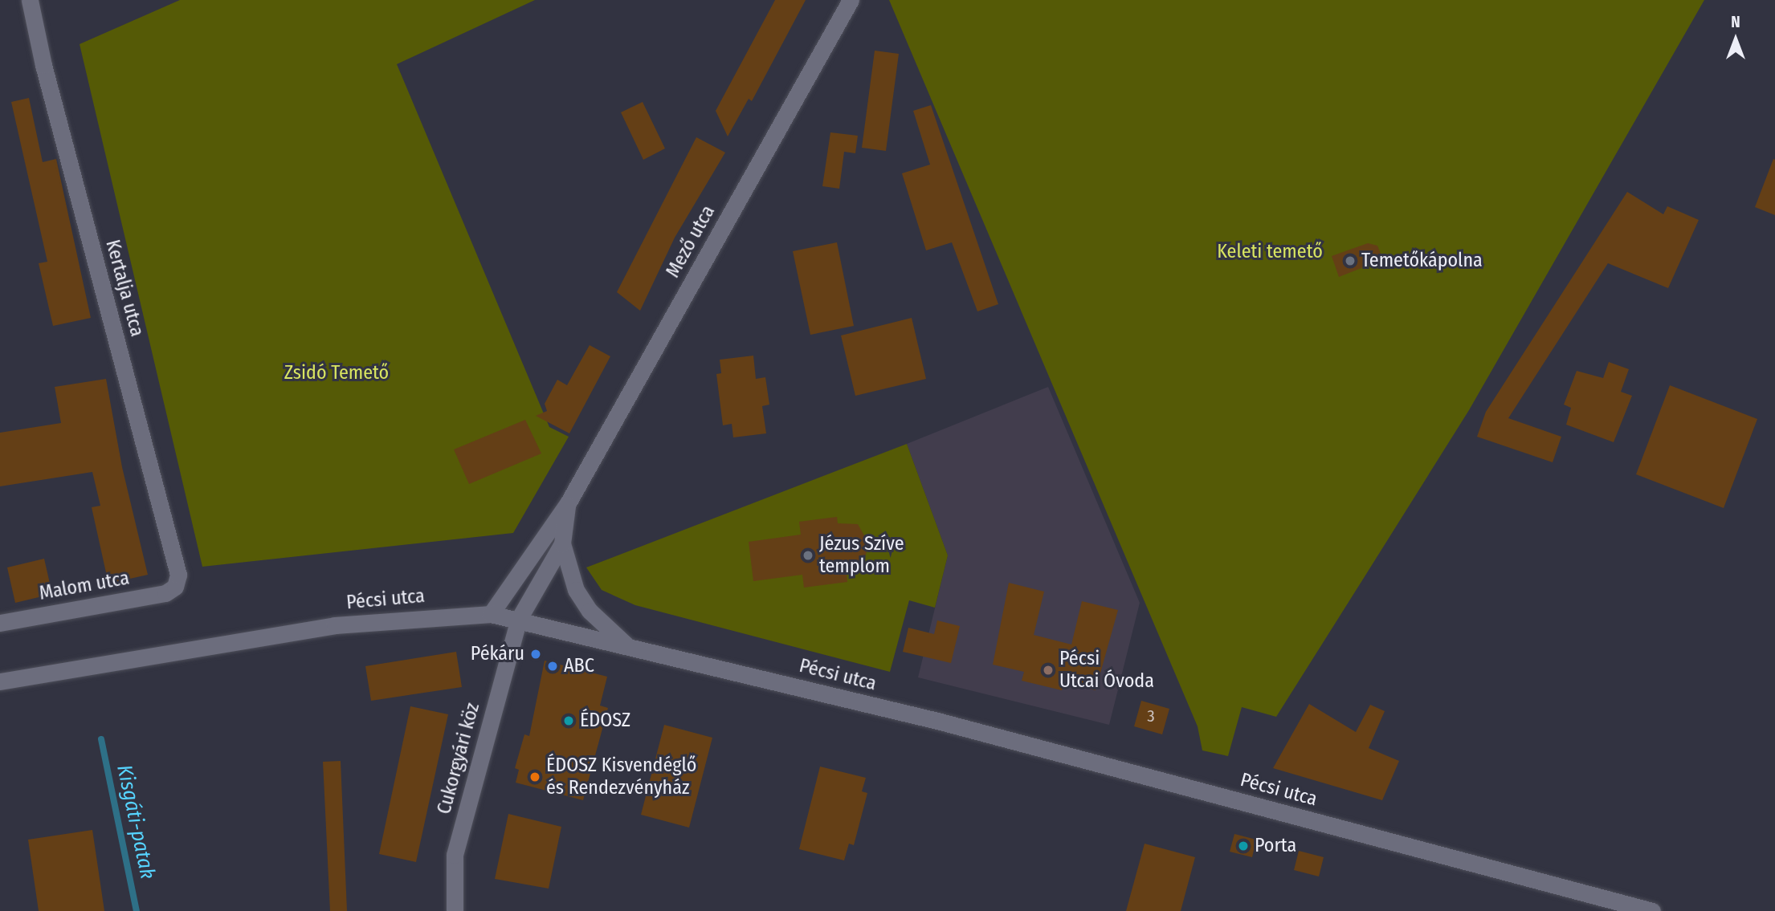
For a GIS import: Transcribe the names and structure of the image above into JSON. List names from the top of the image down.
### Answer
{
  "streets": {
    "street": [
      "Mező utca",
      "Kertalja utca",
      "Malom utca",
      "Pécsi utca",
      "Cukorgyári köz"
    ]
  },
  "crossings": [
    ["Mező utca", "Pécsi utca"],
    ["Kertalja utca", "Malom utca"],
    ["Pécsi utca", "Cukorgyári köz"]
  ],
  "water": ["Kisgáti-patak"],
  "parks": ["Keleti temető", "Zsidó Temető"],
  "places": [
    "Temetőkápolna",
    "Jézus Szíve templom",
    "Pékáru",
    "ABC",
    "Pécsi Utcai Óvoda",
    "ÉDOSZ",
    "ÉDOSZ Kisvendéglő és Rendezvényház",
    "Porta"
  ],
  "house_numbers": ["3"],
  "north": "top"
}
